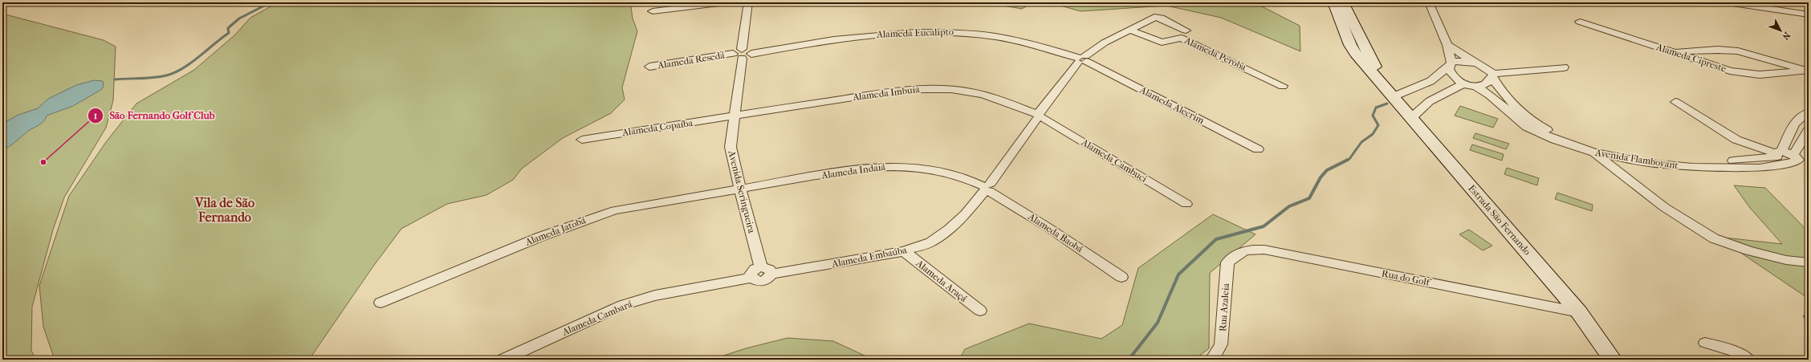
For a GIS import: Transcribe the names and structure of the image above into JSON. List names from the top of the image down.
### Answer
{
  "streets": {
    "main road": ["Estrada São Fernando"],
    "street": [
      "Alameda Eucalipto",
      "Alameda Peroba",
      "Alameda Cipreste",
      "Alameda Resedá",
      "Alameda Imbuia",
      "Alameda Alecrim",
      "Alameda Copaíba",
      "Avenida Flamboyant",
      "Alameda Cambuci",
      "Alameda Indaiá",
      "Avenida Seringueira",
      "Alameda Jatobá",
      "Alameda Baobá",
      "Alameda Embaúba",
      "Rua do Golf",
      "Alameda Araçá",
      "Rua Azaleia",
      "Alameda Cambará"
    ]
  },
  "crossings": [
    ["Alameda Eucalipto", "Alameda Resedá"],
    ["Alameda Eucalipto", "Alameda Alecrim"],
    ["Alameda Eucalipto", "Avenida Seringueira"],
    ["Alameda Eucalipto", "Alameda Embaúba"],
    ["Alameda Peroba", "Alameda Embaúba"],
    ["Alameda Resedá", "Avenida Seringueira"],
    ["Alameda Imbuia", "Alameda Copaíba"],
    ["Alameda Imbuia", "Alameda Cambuci"],
    ["Alameda Imbuia", "Avenida Seringueira"],
    ["Alameda Imbuia", "Alameda Embaúba"],
    ["Alameda Alecrim", "Alameda Embaúba"],
    ["Alameda Copaíba", "Avenida Seringueira"],
    ["Alameda Cambuci", "Alameda Embaúba"],
    ["Alameda Indaiá", "Avenida Seringueira"],
    ["Alameda Indaiá", "Alameda Jatobá"],
    ["Alameda Indaiá", "Alameda Baobá"],
    ["Alameda Indaiá", "Alameda Embaúba"],
    ["Avenida Seringueira", "Alameda Jatobá"],
    ["Avenida Seringueira", "Alameda Embaúba"],
    ["Avenida Seringueira", "Alameda Cambará"],
    ["Estrada São Fernando", "Rua do Golf"],
    ["Alameda Baobá", "Alameda Embaúba"],
    ["Alameda Embaúba", "Alameda Araçá"],
    ["Alameda Embaúba", "Alameda Cambará"],
    ["Rua do Golf", "Rua Azaleia"]
  ],
  "districts": ["Vila de São Fernando"],
  "places": ["São Fernando Golf Club"],
  "north": "bottom right"
}
